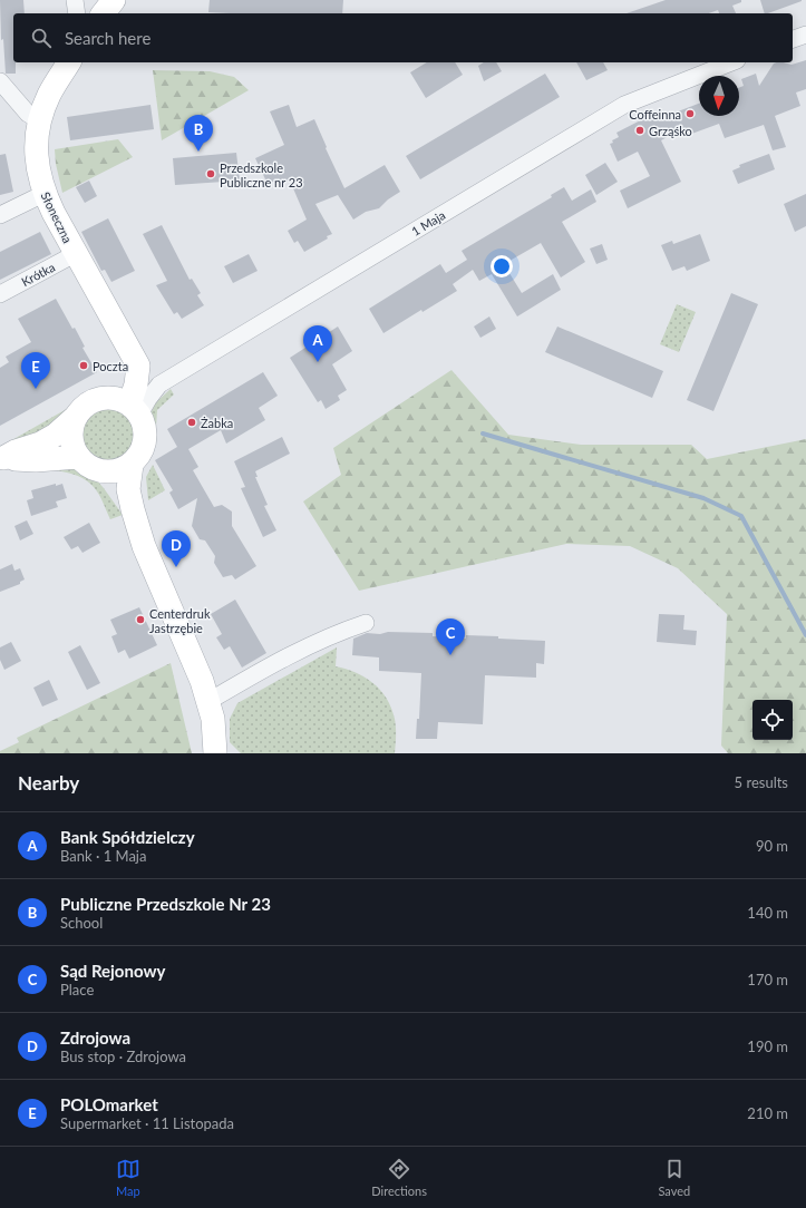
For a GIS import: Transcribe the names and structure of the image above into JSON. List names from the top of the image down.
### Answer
{
  "streets": {
    "main road": ["Słoneczna"],
    "street": ["1 Maja", "Krótka"]
  },
  "crossings": [
    ["Słoneczna", "1 Maja"],
    ["Słoneczna", "Krótka"]
  ],
  "places": [
    "Coffeinna",
    "Grząśko",
    "Przedszkole Publiczne nr 23",
    "Poczta",
    "Żabka",
    "Centerdruk Jastrzębie"
  ],
  "north": "bottom",
  "page": {
    "search": "Search here",
    "pins": [
      "B",
      "A",
      "E",
      "D",
      "C"
    ],
    "heading": ["Nearby", "5 results"],
    "list": [
      {
        "mark": "A",
        "name": "Bank Spółdzielczy",
        "note": "Bank · 1 Maja",
        "value": "90 m"
      },
      {
        "mark": "B",
        "name": "Publiczne Przedszkole Nr 23",
        "note": "School",
        "value": "140 m"
      },
      {
        "mark": "C",
        "name": "Sąd Rejonowy",
        "note": "Place",
        "value": "170 m"
      },
      {
        "mark": "D",
        "name": "Zdrojowa",
        "note": "Bus stop · Zdrojowa",
        "value": "190 m"
      },
      {
        "mark": "E",
        "name": "POLOmarket",
        "note": "Supermarket · 11 Listopada",
        "value": "210 m"
      }
    ],
    "nav": ["Map", "Directions", "Saved"]
  }
}
